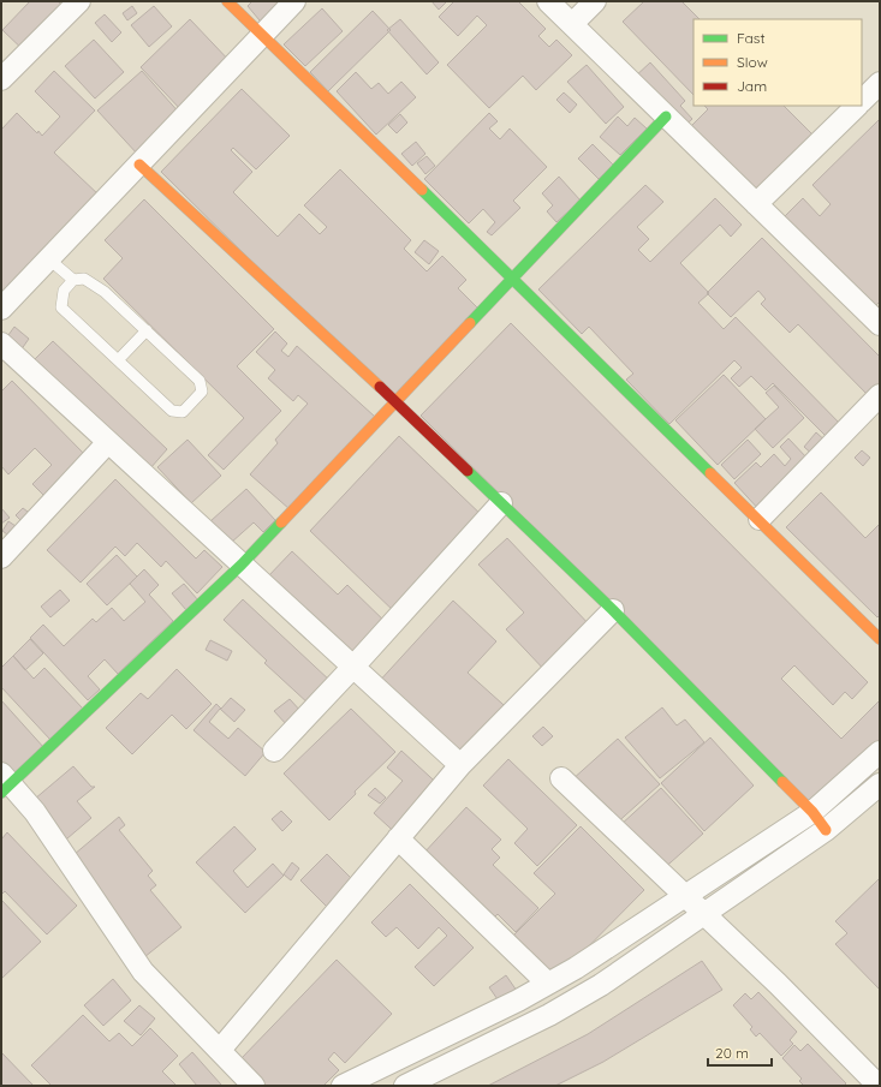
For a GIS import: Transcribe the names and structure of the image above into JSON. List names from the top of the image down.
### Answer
{
  "legend": ["Fast", "Slow", "Jam"],
  "scale_bar": "20 m"
}
